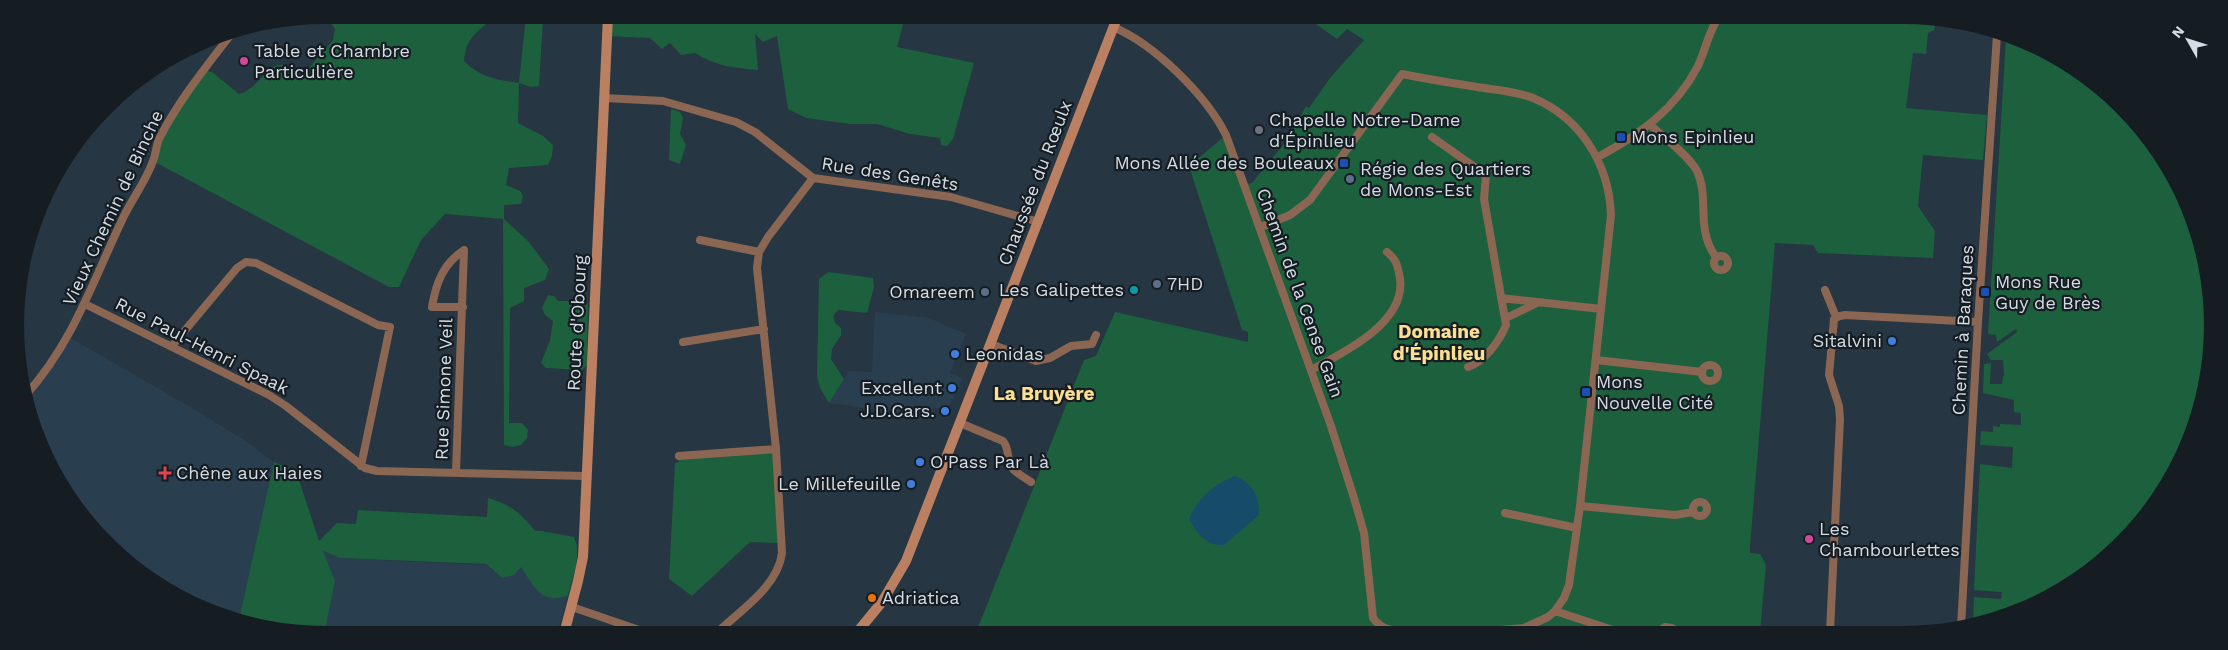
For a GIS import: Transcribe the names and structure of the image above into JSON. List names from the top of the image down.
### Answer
{
  "streets": {
    "main road": ["Chaussée du Rœulx", "Route d'Obourg"],
    "street": [
      "Rue des Genêts",
      "Vieux Chemin de Binche",
      "Chemin de la Cense Gain",
      "Chemin à Baraques",
      "Rue Paul-Henri Spaak",
      "Rue Simone Veil"
    ]
  },
  "crossings": [
    ["Rue des Genêts", "Chaussée du Rœulx"],
    ["Rue des Genêts", "Route d'Obourg"],
    ["Vieux Chemin de Binche", "Rue Paul-Henri Spaak"],
    ["Route d'Obourg", "Rue Paul-Henri Spaak"],
    ["Rue Paul-Henri Spaak", "Rue Simone Veil"]
  ],
  "districts": ["Domaine d'Épinlieu", "La Bruyère"],
  "places": {
    "other": [
      "Table et Chambre Particulière",
      "Chapelle Notre-Dame d'Épinlieu",
      "Régie des Quartiers de Mons-Est",
      "7HD",
      "Les Galipettes",
      "Omareem",
      "Sitalvini",
      "Leonidas",
      "Excellent",
      "J.D.Cars.",
      "O'Pass Par Là",
      "Le Millefeuille",
      "Les Chambourlettes",
      "Adriatica"
    ],
    "transit": [
      "Mons Epinlieu",
      "Mons Allée des Bouleaux",
      "Mons Rue Guy de Brès",
      "Mons Nouvelle Cité"
    ],
    "health": ["Chêne aux Haies"]
  },
  "north": "top left"
}
